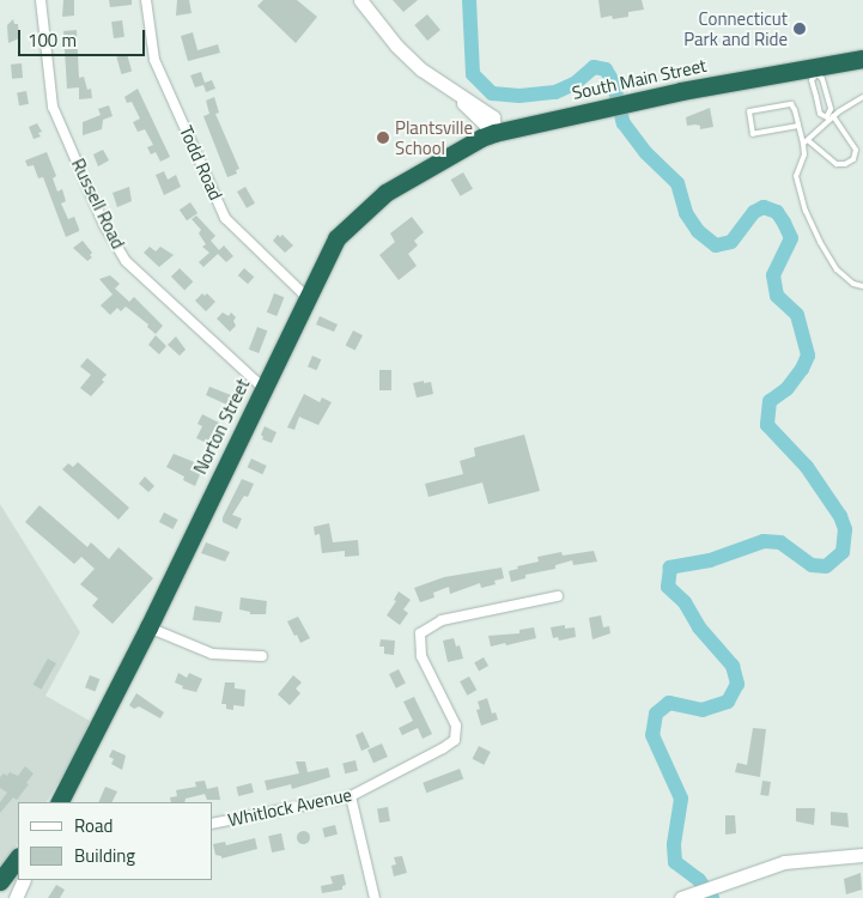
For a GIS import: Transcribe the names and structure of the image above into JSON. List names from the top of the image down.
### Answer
{
  "streets": {
    "highway": ["South Main Street", "Norton Street"],
    "street": ["Todd Road", "Russell Road", "Whitlock Avenue"]
  },
  "crossings": [
    ["South Main Street", "Norton Street"],
    ["Todd Road", "Norton Street"],
    ["Russell Road", "Norton Street"]
  ],
  "places": ["Connecticut Park and Ride", "Plantsville School"],
  "legend": ["Road", "Building"],
  "scale_bar": "100 m"
}
